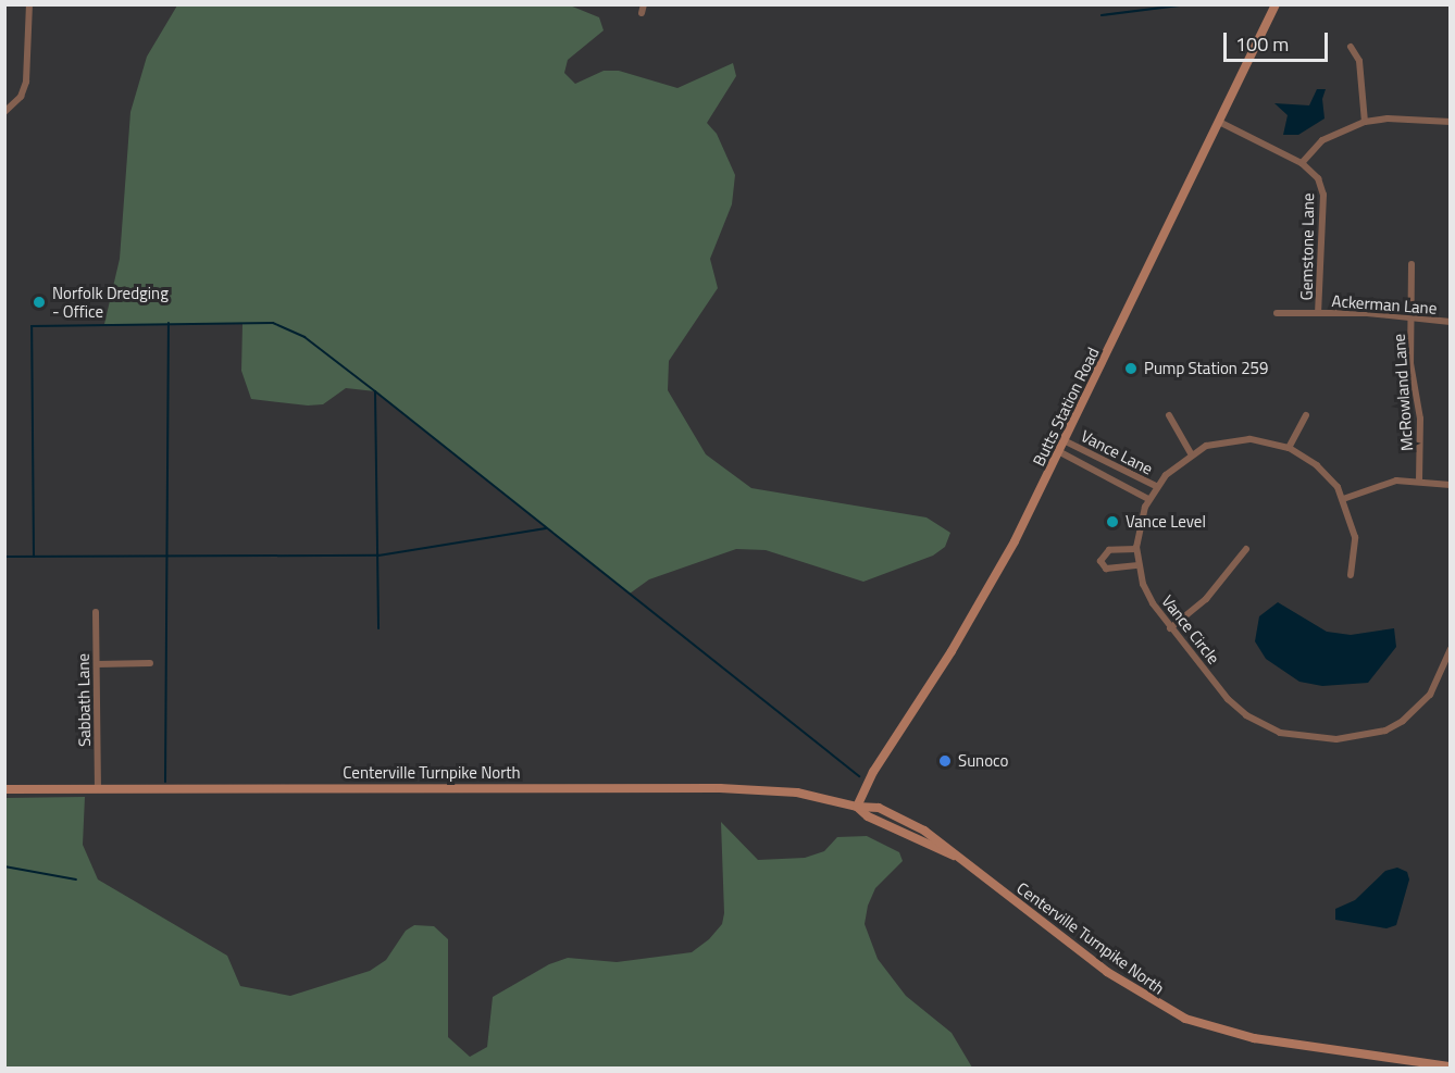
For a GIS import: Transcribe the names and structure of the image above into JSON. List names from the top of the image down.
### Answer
{
  "streets": {
    "main road": ["Butts Station Road", "Centerville Turnpike North"],
    "street": [
      "Gemstone Lane",
      "Ackerman Lane",
      "McRowland Lane",
      "Vance Lane",
      "Vance Circle",
      "Sabbath Lane"
    ]
  },
  "crossings": [
    ["Gemstone Lane", "Ackerman Lane"],
    ["Gemstone Lane", "Butts Station Road"],
    ["Ackerman Lane", "McRowland Lane"],
    ["Butts Station Road", "Vance Lane"],
    ["Butts Station Road", "Centerville Turnpike North"],
    ["Vance Lane", "Vance Circle"],
    ["Sabbath Lane", "Centerville Turnpike North"]
  ],
  "places": [
    "Norfolk Dredging - Office",
    "Pump Station 259",
    "Vance Level",
    "Sunoco"
  ],
  "scale_bar": "100 m"
}
